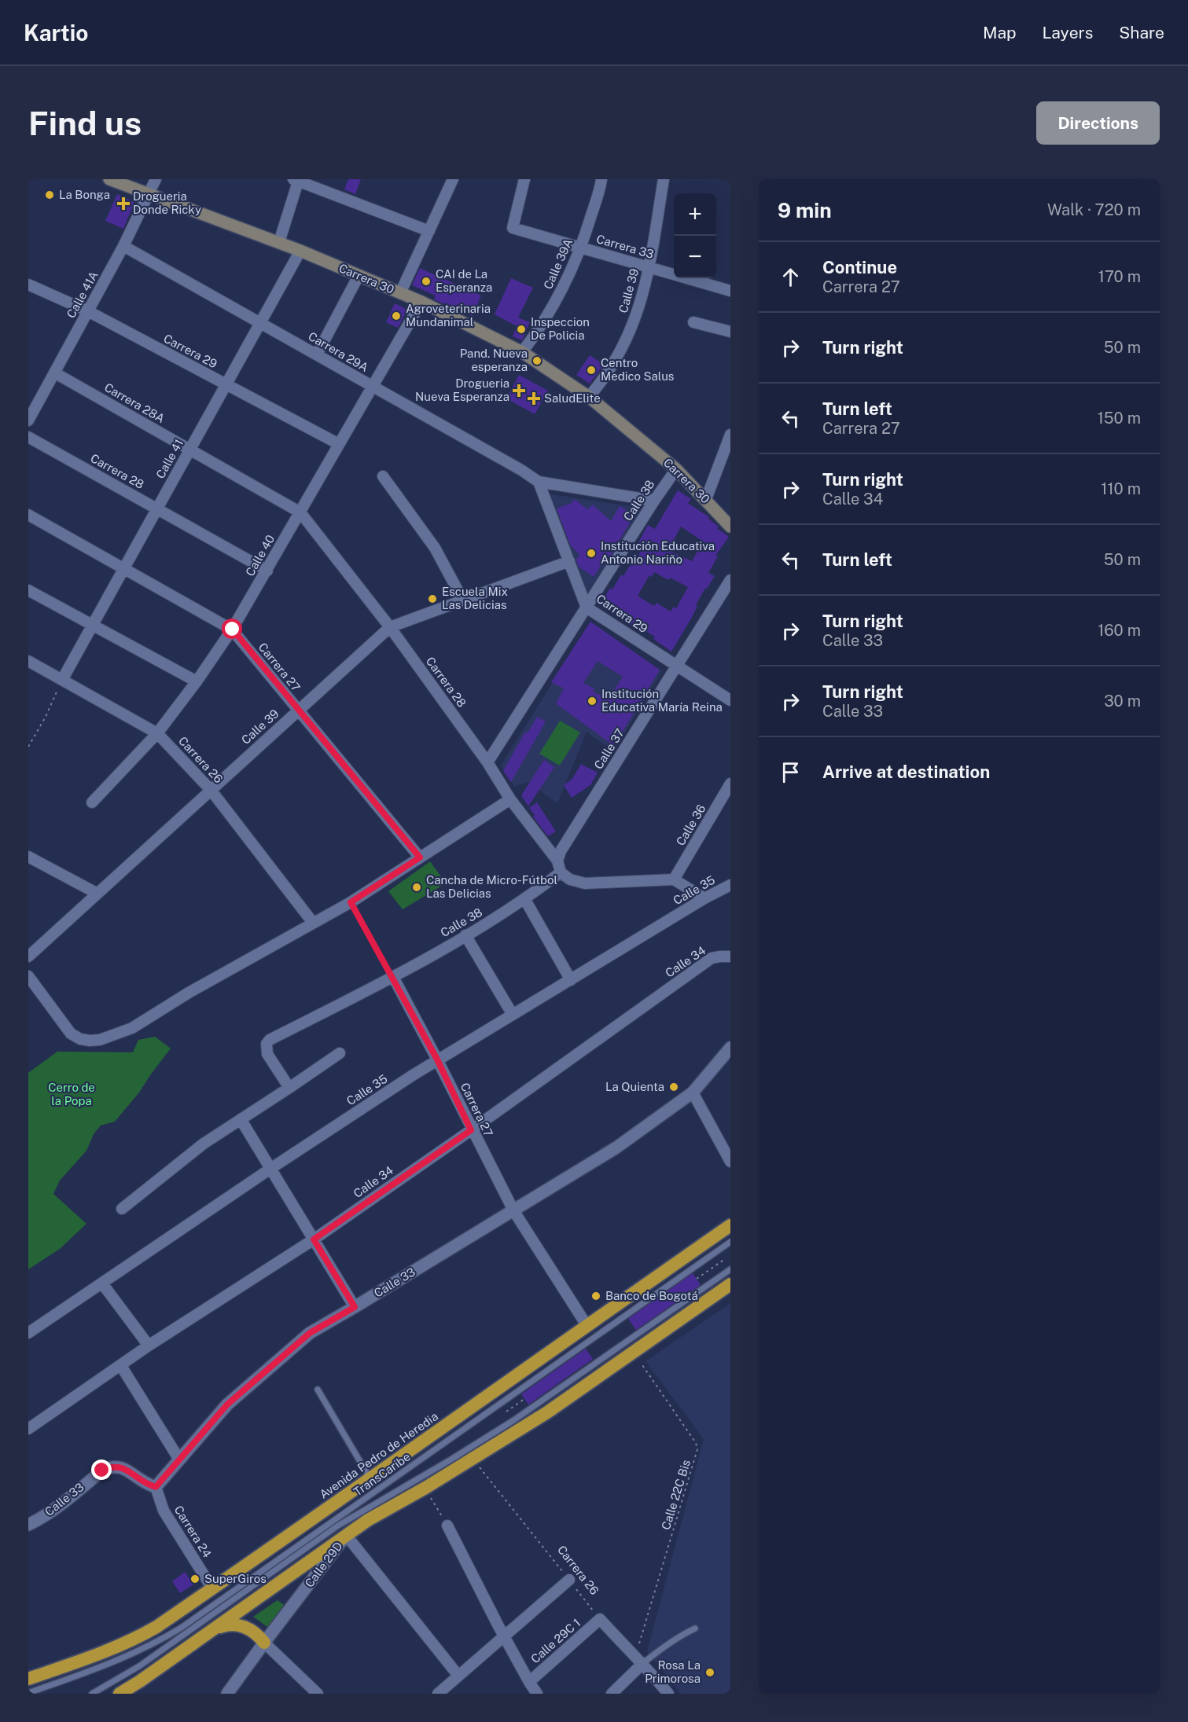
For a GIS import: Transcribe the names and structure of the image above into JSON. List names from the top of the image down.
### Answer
{
  "streets": {
    "highway": ["Avenida Pedro de Heredia"],
    "main road": ["Carrera 30"],
    "street": [
      "Carrera 33",
      "Calle 39A",
      "Calle 39",
      "Calle 41A",
      "Carrera 29",
      "Carrera 29A",
      "Carrera 28A",
      "Calle 41",
      "Carrera 28",
      "Calle 38",
      "Calle 40",
      "Carrera 27",
      "Calle 37",
      "Carrera 26",
      "Calle 36",
      "Calle 35",
      "Calle 34",
      "Calle 33",
      "Carrera 24",
      "Calle 29D",
      "Calle 29C 1"
    ],
    "lane": ["TransCaribe"],
    "path": ["Calle 22C Bis"]
  },
  "crossings": [
    ["Carrera 33", "Calle 39A"],
    ["Carrera 33", "Calle 39"],
    ["Calle 39A", "Carrera 30"],
    ["Carrera 30", "Calle 39"],
    ["Carrera 30", "Calle 41A"],
    ["Carrera 30", "Calle 41"],
    ["Carrera 30", "Calle 38"],
    ["Carrera 30", "Calle 40"],
    ["Calle 39", "Carrera 29"],
    ["Calle 39", "Carrera 28"],
    ["Calle 39", "Carrera 27"],
    ["Calle 39", "Carrera 26"],
    ["Calle 41A", "Carrera 29"],
    ["Calle 41A", "Carrera 29A"],
    ["Calle 41A", "Carrera 28A"],
    ["Carrera 29", "Carrera 29A"],
    ["Carrera 29", "Calle 41"],
    ["Carrera 29", "Calle 38"],
    ["Carrera 29", "Calle 40"],
    ["Carrera 29", "Calle 37"],
    ["Carrera 29A", "Calle 41"],
    ["Carrera 29A", "Calle 40"],
    ["Carrera 28A", "Calle 41"],
    ["Carrera 28A", "Carrera 28"],
    ["Carrera 28A", "Calle 40"],
    ["Calle 41", "Carrera 28"],
    ["Calle 41", "Carrera 27"],
    ["Calle 41", "Carrera 26"],
    ["Carrera 28", "Calle 38"],
    ["Carrera 28", "Calle 40"],
    ["Carrera 28", "Calle 37"],
    ["Calle 38", "Carrera 27"],
    ["Calle 40", "Carrera 27"],
    ["Calle 40", "Carrera 26"],
    ["Carrera 27", "Calle 35"],
    ["Carrera 27", "Calle 34"],
    ["Carrera 27", "Calle 33"],
    ["Carrera 27", "Avenida Pedro de Heredia"],
    ["Carrera 26", "Calle 29C 1"],
    ["Calle 33", "Carrera 24"],
    ["Avenida Pedro de Heredia", "Carrera 24"]
  ],
  "parks": ["Cerro de la Popa"],
  "places": {
    "other": [
      "La Bonga",
      "CAI de La Esperanza",
      "Agroveterinaria Mundanimal",
      "Inspeccion De Policia",
      "Pand. Nueva esperanza",
      "Centro Medico Salus",
      "Institución Educativa Antonio Nariño",
      "Escuela Mix Las Delicias",
      "Institución Educativa María Reina",
      "Cancha de Micro-Fútbol Las Delicias",
      "La Quienta",
      "Banco de Bogotá",
      "SuperGiros",
      "Rosa La Primorosa"
    ],
    "health": ["Drogueria Donde Ricky", "Drogueria Nueva Esperanza", "SaludElite"]
  },
  "page": {
    "header": "Kartio",
    "nav": ["Map", "Layers", "Share"],
    "buttons": "Directions",
    "title": "Find us",
    "heading": ["9 min", "Walk · 720 m"],
    "map_buttons": ["+", "−"],
    "list": [
      ["Continue", "Carrera 27", "170 m"],
      ["Turn right", "50 m"],
      ["Turn left", "Carrera 27", "150 m"],
      ["Turn right", "Calle 34", "110 m"],
      ["Turn left", "50 m"],
      ["Turn right", "Calle 33", "160 m"],
      ["Turn right", "Calle 33", "30 m"],
      "Arrive at destination"
    ]
  }
}
